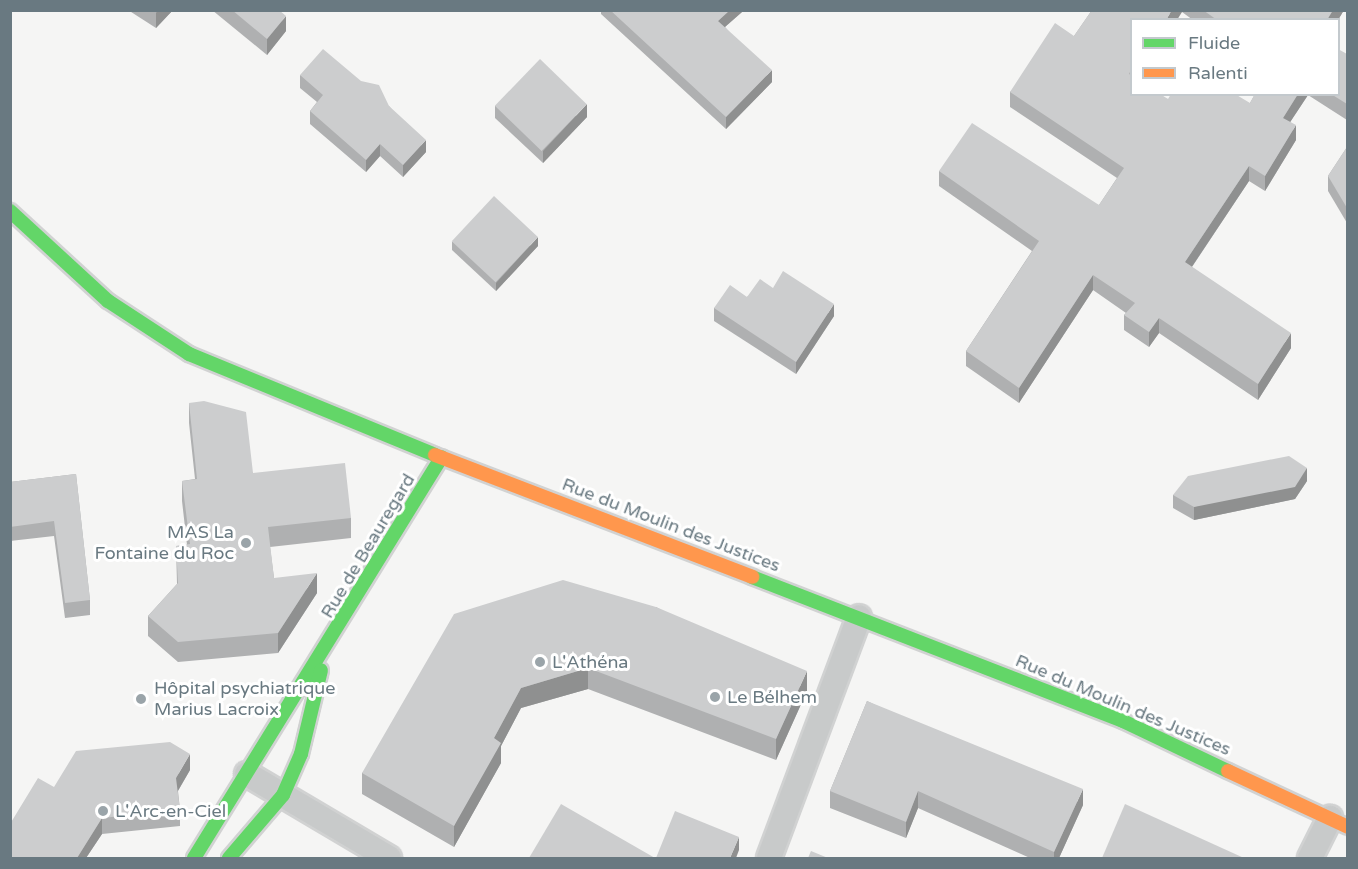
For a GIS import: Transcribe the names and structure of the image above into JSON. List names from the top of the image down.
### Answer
{
  "streets": {
    "street": ["Rue du Moulin des Justices", "Rue de Beauregard"]
  },
  "crossings": [
    ["Rue du Moulin des Justices", "Rue de Beauregard"]
  ],
  "places": [
    "MAS La Fontaine du Roc",
    "L'Athéna",
    "Le Bélhem",
    "Hôpital psychiatrique Marius Lacroix",
    "L'Arc-en-Ciel"
  ],
  "legend": ["Fluide", "Ralenti"]
}
